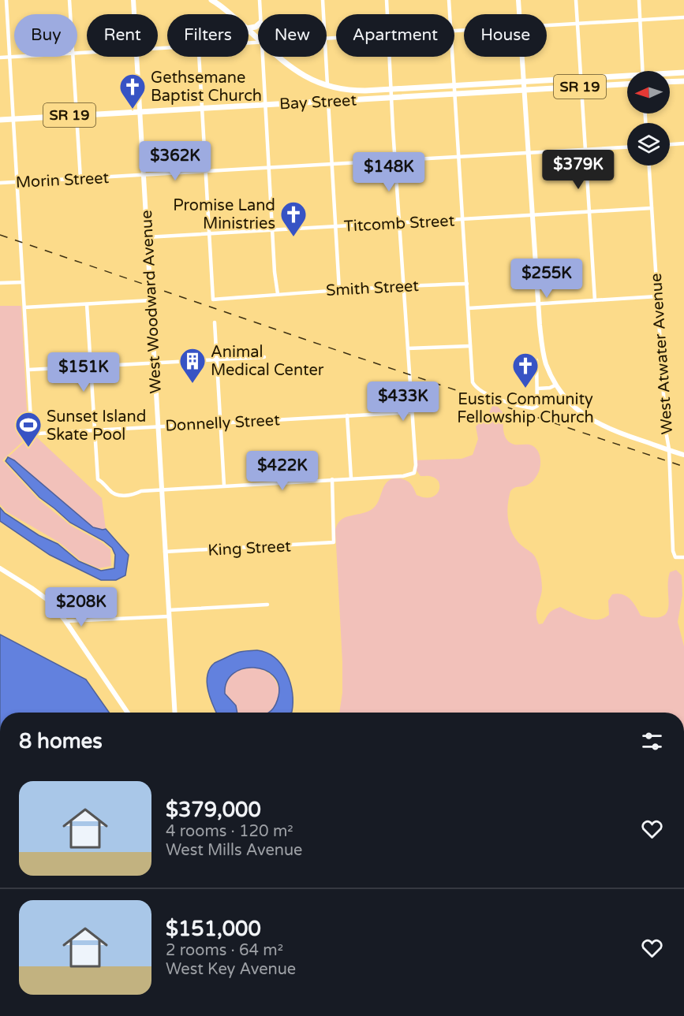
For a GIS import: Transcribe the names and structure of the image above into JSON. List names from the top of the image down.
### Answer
{
  "streets": {
    "main road": ["SR 19", "Bay Street"],
    "street": [
      "Morin Street",
      "Titcomb Street",
      "Smith Street",
      "West Woodward Avenue",
      "West Atwater Avenue",
      "Donnelly Street",
      "King Street"
    ]
  },
  "crossings": [
    ["SR 19", "Bay Street"],
    ["Bay Street", "West Woodward Avenue"],
    ["Morin Street", "West Woodward Avenue"],
    ["Titcomb Street", "Smith Street"],
    ["Titcomb Street", "West Woodward Avenue"],
    ["Titcomb Street", "West Atwater Avenue"],
    ["West Woodward Avenue", "Donnelly Street"],
    ["West Woodward Avenue", "King Street"]
  ],
  "places": {
    "church": ["Gethsemane Baptist Church", "Promise Land Ministries", "Eustis Community Fellowship Church"],
    "building": ["Animal Medical Center"],
    "sports": ["Sunset Island Skate Pool"]
  },
  "north": "left",
  "page": {
    "chip": [
      "Buy",
      "Rent",
      "Filters",
      "New",
      "Apartment",
      "House"
    ],
    "price": [
      "$362K",
      "$379K",
      "$148K",
      "$255K",
      "$151K",
      "$433K",
      "$422K",
      "$208K"
    ],
    "heading": "8 homes",
    "list": [
      {
        "name": "$379,000",
        "note": "4 rooms · 120 m² · West Mills Avenue"
      },
      {
        "name": "$151,000",
        "note": "2 rooms · 64 m² · West Key Avenue"
      }
    ]
  }
}
